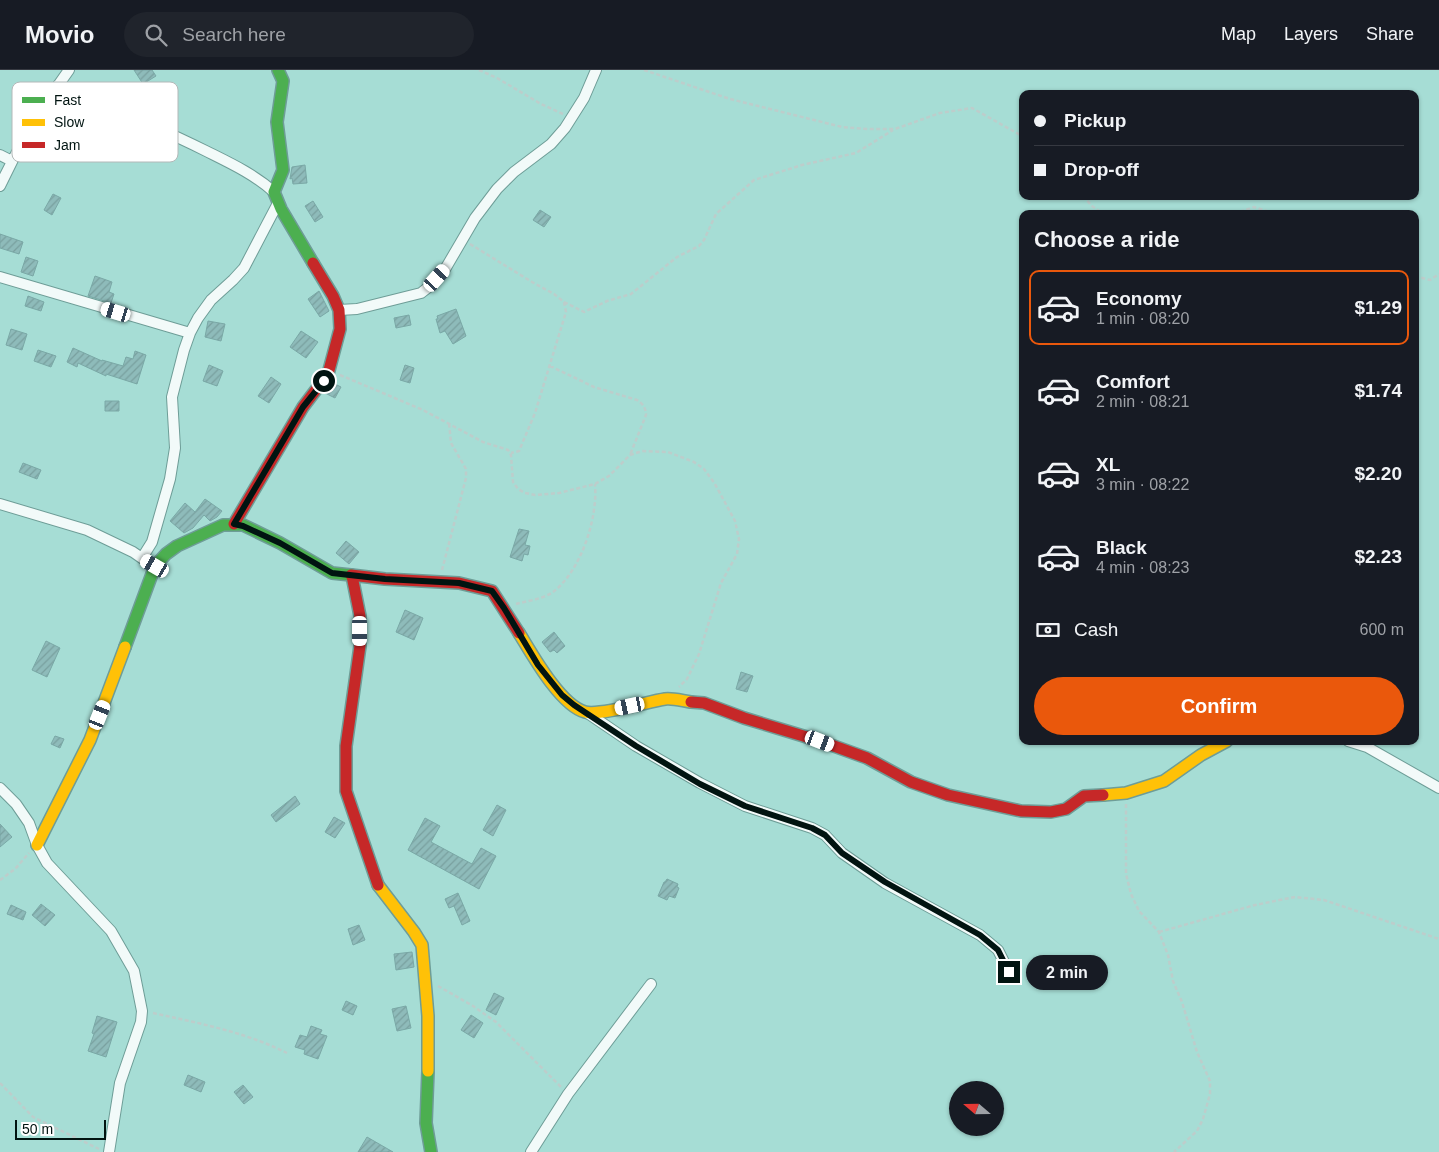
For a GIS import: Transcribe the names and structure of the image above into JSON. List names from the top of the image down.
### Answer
{
  "legend": ["Fast", "Slow", "Jam"],
  "scale_bar": "50 m",
  "north": "left",
  "page": {
    "header": "Movio",
    "search": "Search here",
    "nav": ["Map", "Layers", "Share"],
    "banner": ["Pickup", "Drop-off"],
    "heading": "Choose a ride",
    "list": [
      {
        "name": "Economy",
        "note": "1 min · 08:20",
        "value": "$1.29"
      },
      {
        "name": "Comfort",
        "note": "2 min · 08:21",
        "value": "$1.74"
      },
      {
        "name": "XL",
        "note": "3 min · 08:22",
        "value": "$2.20"
      },
      {
        "name": "Black",
        "note": "4 min · 08:23",
        "value": "$2.23"
      }
    ],
    "pay": ["Cash", "600 m"],
    "buttons": "Confirm",
    "bubble": "2 min",
    "scale": "50 m"
  }
}
